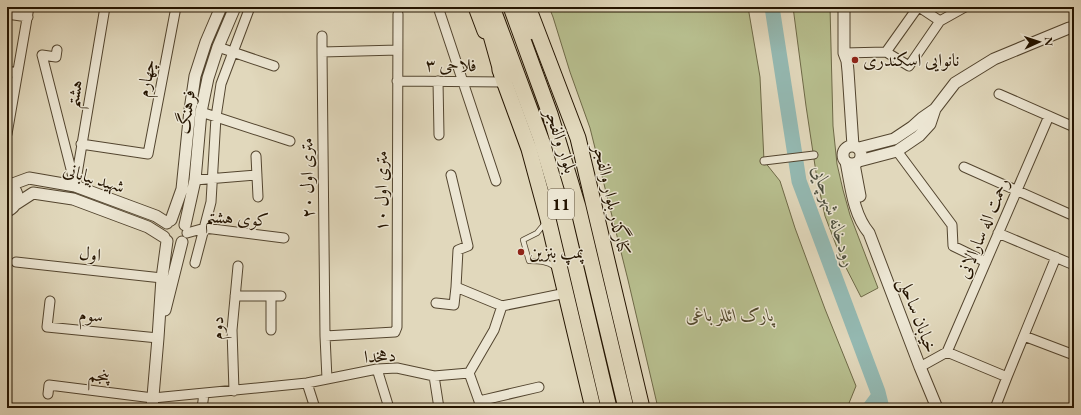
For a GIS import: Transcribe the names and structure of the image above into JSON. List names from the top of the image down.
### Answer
{
  "streets": {
    "main road": ["بلوار والفجر", "کنارگذر بلوار والفجر", "11"],
    "street": [
      "فلاحی ۳",
      "چهارم",
      "هشتم",
      "فرهنگ",
      "شهید بیابانی",
      "۲۰ متری اول",
      "۱۰ متری اول",
      "کوی هشتم",
      "رحمت اله سارالانی",
      "اول",
      "سوم",
      "خیابان ساحلی",
      "دوم",
      "دهخدا",
      "پنجم"
    ]
  },
  "crossings": [
    ["فلاحی ۳", "۱۰ متری اول"],
    ["چهارم", "هشتم"],
    ["هشتم", "شهید بیابانی"],
    ["فرهنگ", "شهید بیابانی"],
    ["فرهنگ", "کوی هشتم"],
    ["فرهنگ", "اول"],
    ["فرهنگ", "سوم"],
    ["فرهنگ", "دهخدا"],
    ["فرهنگ", "پنجم"],
    ["شهید بیابانی", "کوی هشتم"],
    ["۲۰ متری اول", "۱۰ متری اول"],
    ["۲۰ متری اول", "دهخدا"],
    ["دوم", "دهخدا"],
    ["دهخدا", "پنجم"]
  ],
  "water": ["رودخانه شهرچایی"],
  "parks": ["پارک ائللر باغی"],
  "places": ["نانوایی اسکندری", "پمپ بنزین"],
  "north": "right"
}
